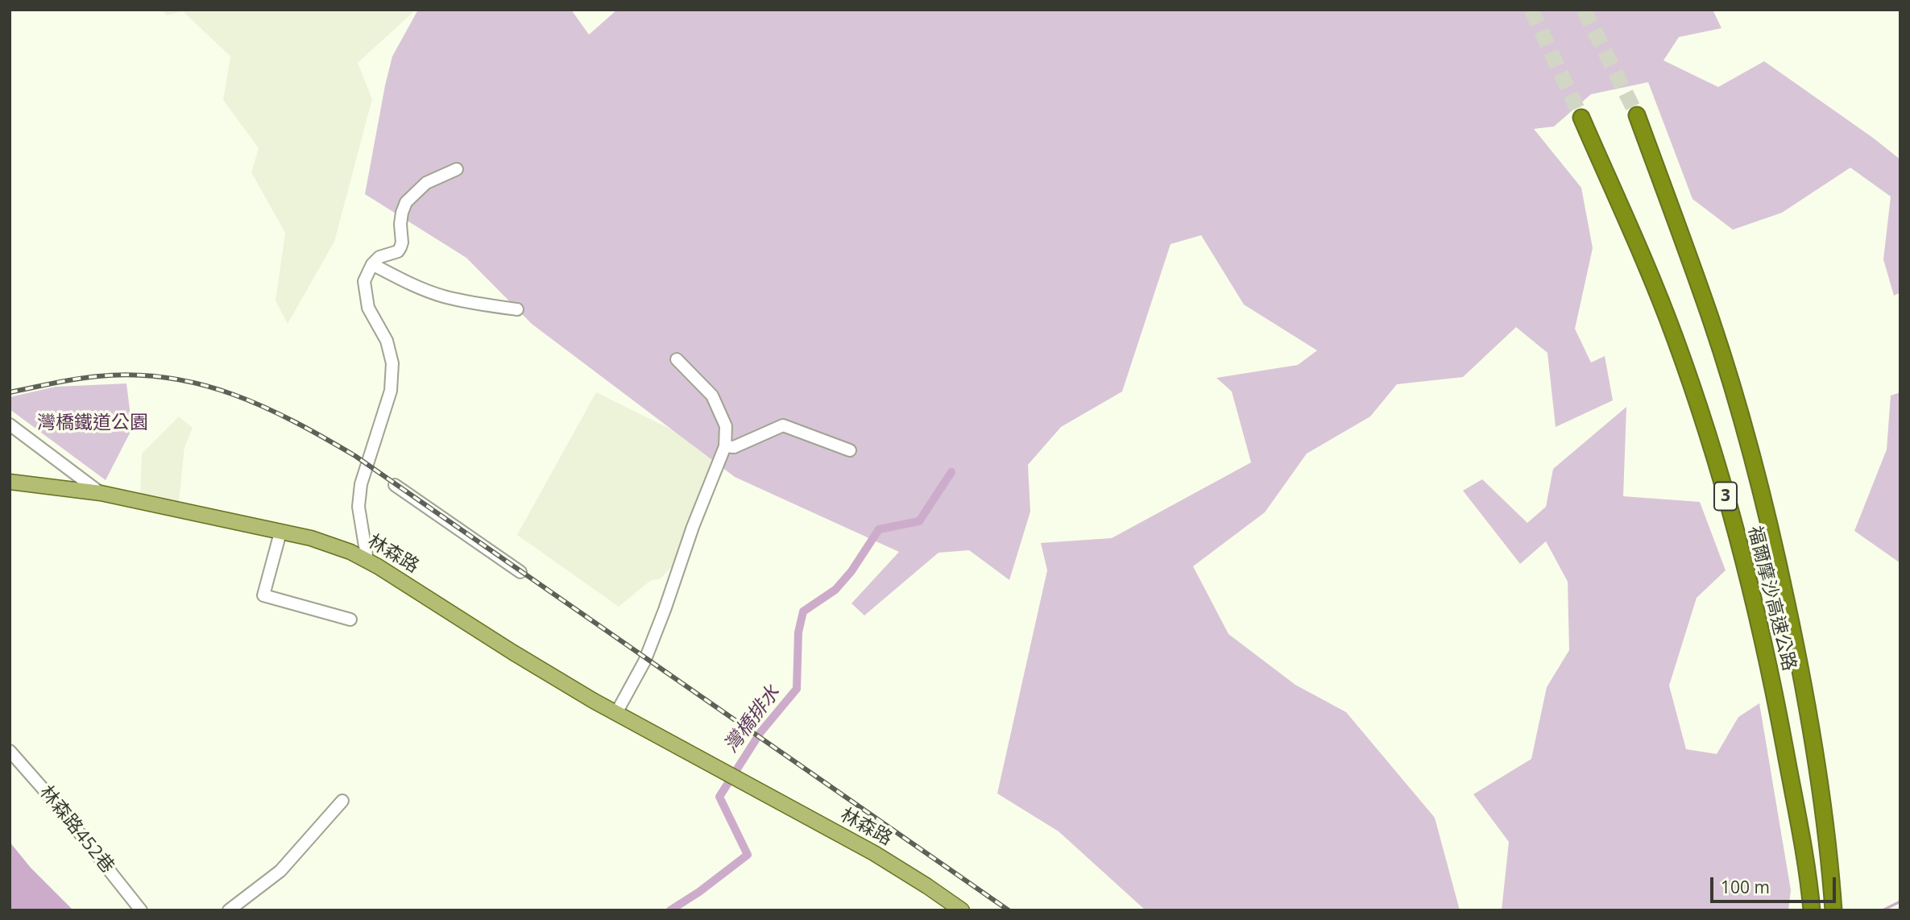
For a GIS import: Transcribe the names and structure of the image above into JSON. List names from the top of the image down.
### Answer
{
  "streets": {
    "highway": ["3", "福爾摩沙高速公路"],
    "main road": ["林森路"],
    "street": ["林森路452巷"]
  },
  "water": ["灣橋排水"],
  "parks": ["灣橋鐵道公園"],
  "scale_bar": "100 m"
}
